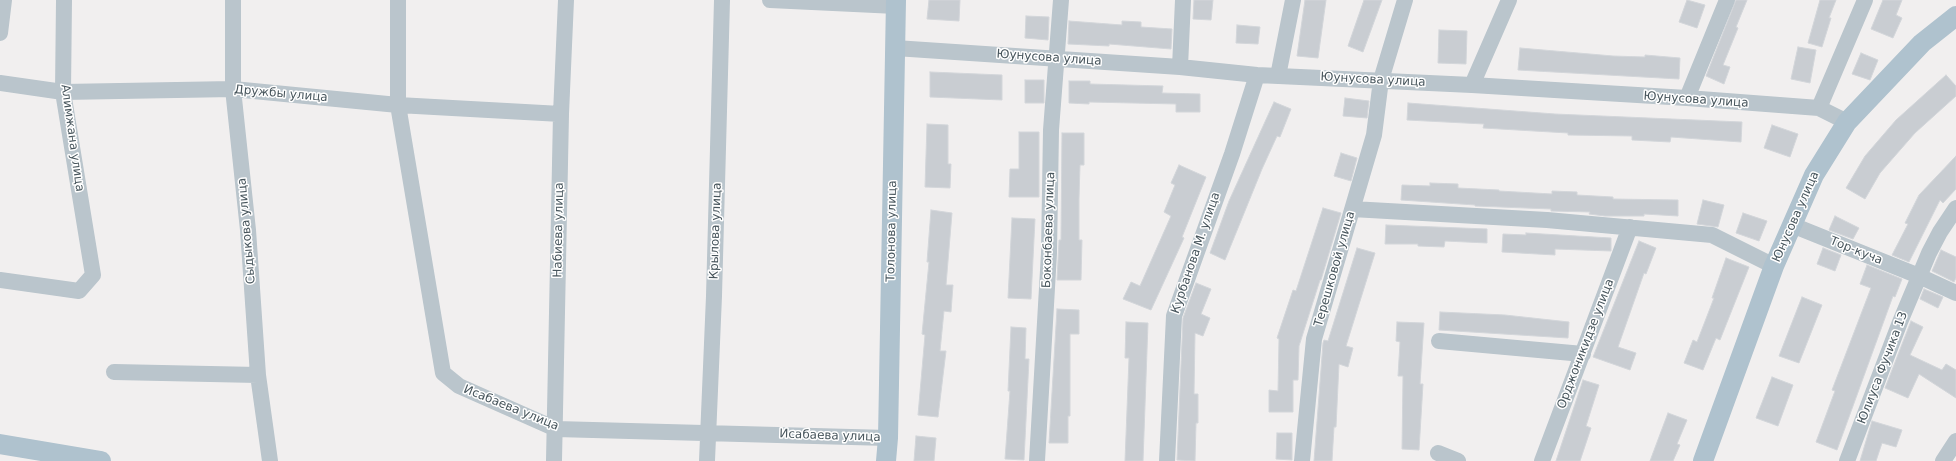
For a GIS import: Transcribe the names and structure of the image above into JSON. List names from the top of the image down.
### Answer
{
  "streets": {
    "main road": ["Юнусова улица", "Толонова улица"],
    "street": [
      "Юунусова улица",
      "Дружбы улица",
      "Алимжана улица",
      "Набиева улица",
      "Боконбаева улица",
      "Сыдыкова улица",
      "Крылова улица",
      "Тор-куча",
      "Курбанова М. улица",
      "Терешковой улица",
      "Орджоникидзе улица",
      "Юлиуса Фучика 13",
      "Исабаева улица"
    ]
  },
  "crossings": [
    ["Юунусова улица", "Юнусова улица"],
    ["Юунусова улица", "Боконбаева улица"],
    ["Юунусова улица", "Толонова улица"],
    ["Юунусова улица", "Курбанова М. улица"],
    ["Юунусова улица", "Терешковой улица"],
    ["Дружбы улица", "Алимжана улица"],
    ["Дружбы улица", "Набиева улица"],
    ["Дружбы улица", "Сыдыкова улица"],
    ["Дружбы улица", "Исабаева улица"],
    ["Юнусова улица", "Тор-куча"],
    ["Набиева улица", "Исабаева улица"],
    ["Крылова улица", "Исабаева улица"],
    ["Толонова улица", "Исабаева улица"],
    ["Тор-куча", "Юлиуса Фучика 13"]
  ]
}
